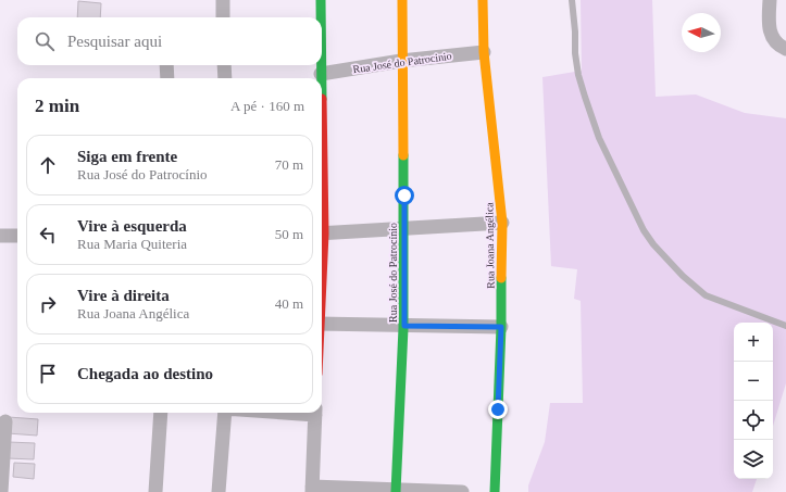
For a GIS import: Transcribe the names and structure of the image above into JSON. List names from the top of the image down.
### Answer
{
  "streets": {
    "street": ["Rua José do Patrocinio", "Rua Joana Angélica", "Rua José do Patrocínio"]
  },
  "crossings": [
    ["Rua José do Patrocinio", "Rua Joana Angélica"],
    ["Rua José do Patrocinio", "Rua José do Patrocínio"]
  ],
  "north": "left",
  "page": {
    "search": "Pesquisar aqui",
    "heading": ["2 min", "A pé · 160 m"],
    "list": [
      ["Siga em frente", "Rua José do Patrocínio", "70 m"],
      ["Vire à esquerda", "Rua Maria Quiteria", "50 m"],
      ["Vire à direita", "Rua Joana Angélica", "40 m"],
      "Chegada ao destino"
    ],
    "map_buttons": ["+", "−"]
  }
}
